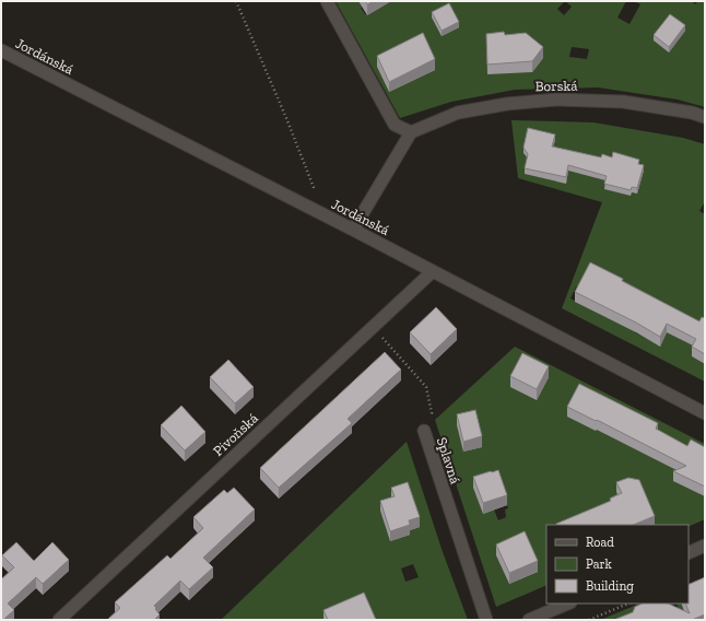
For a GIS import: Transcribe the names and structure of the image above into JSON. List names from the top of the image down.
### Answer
{
  "streets": {
    "street": [
      "Jordánská",
      "Borská",
      "Pivoňská",
      "Splavná"
    ]
  },
  "crossings": [
    ["Jordánská", "Pivoňská"],
    ["Pivoňská", "Splavná"]
  ],
  "legend": ["Road", "Park", "Building"]
}
